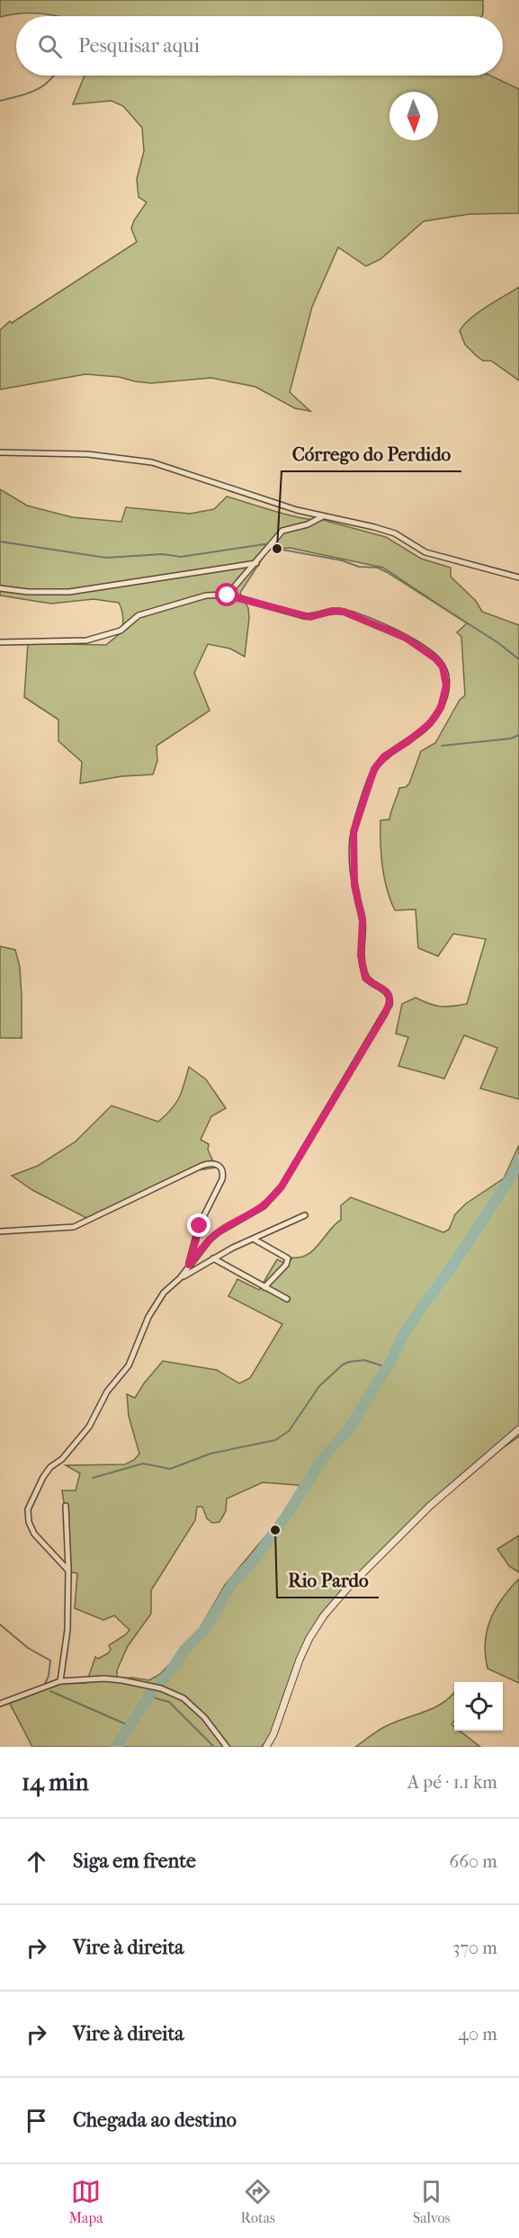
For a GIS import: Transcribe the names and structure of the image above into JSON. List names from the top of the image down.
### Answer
{
  "places": ["Córrego do Perdido", "Rio Pardo"],
  "north": "bottom",
  "page": {
    "search": "Pesquisar aqui",
    "heading": ["14 min", "A pé · 1.1 km"],
    "list": [
      ["Siga em frente", "660 m"],
      ["Vire à direita", "370 m"],
      ["Vire à direita", "40 m"],
      "Chegada ao destino"
    ],
    "nav": ["Mapa", "Rotas", "Salvos"]
  }
}
